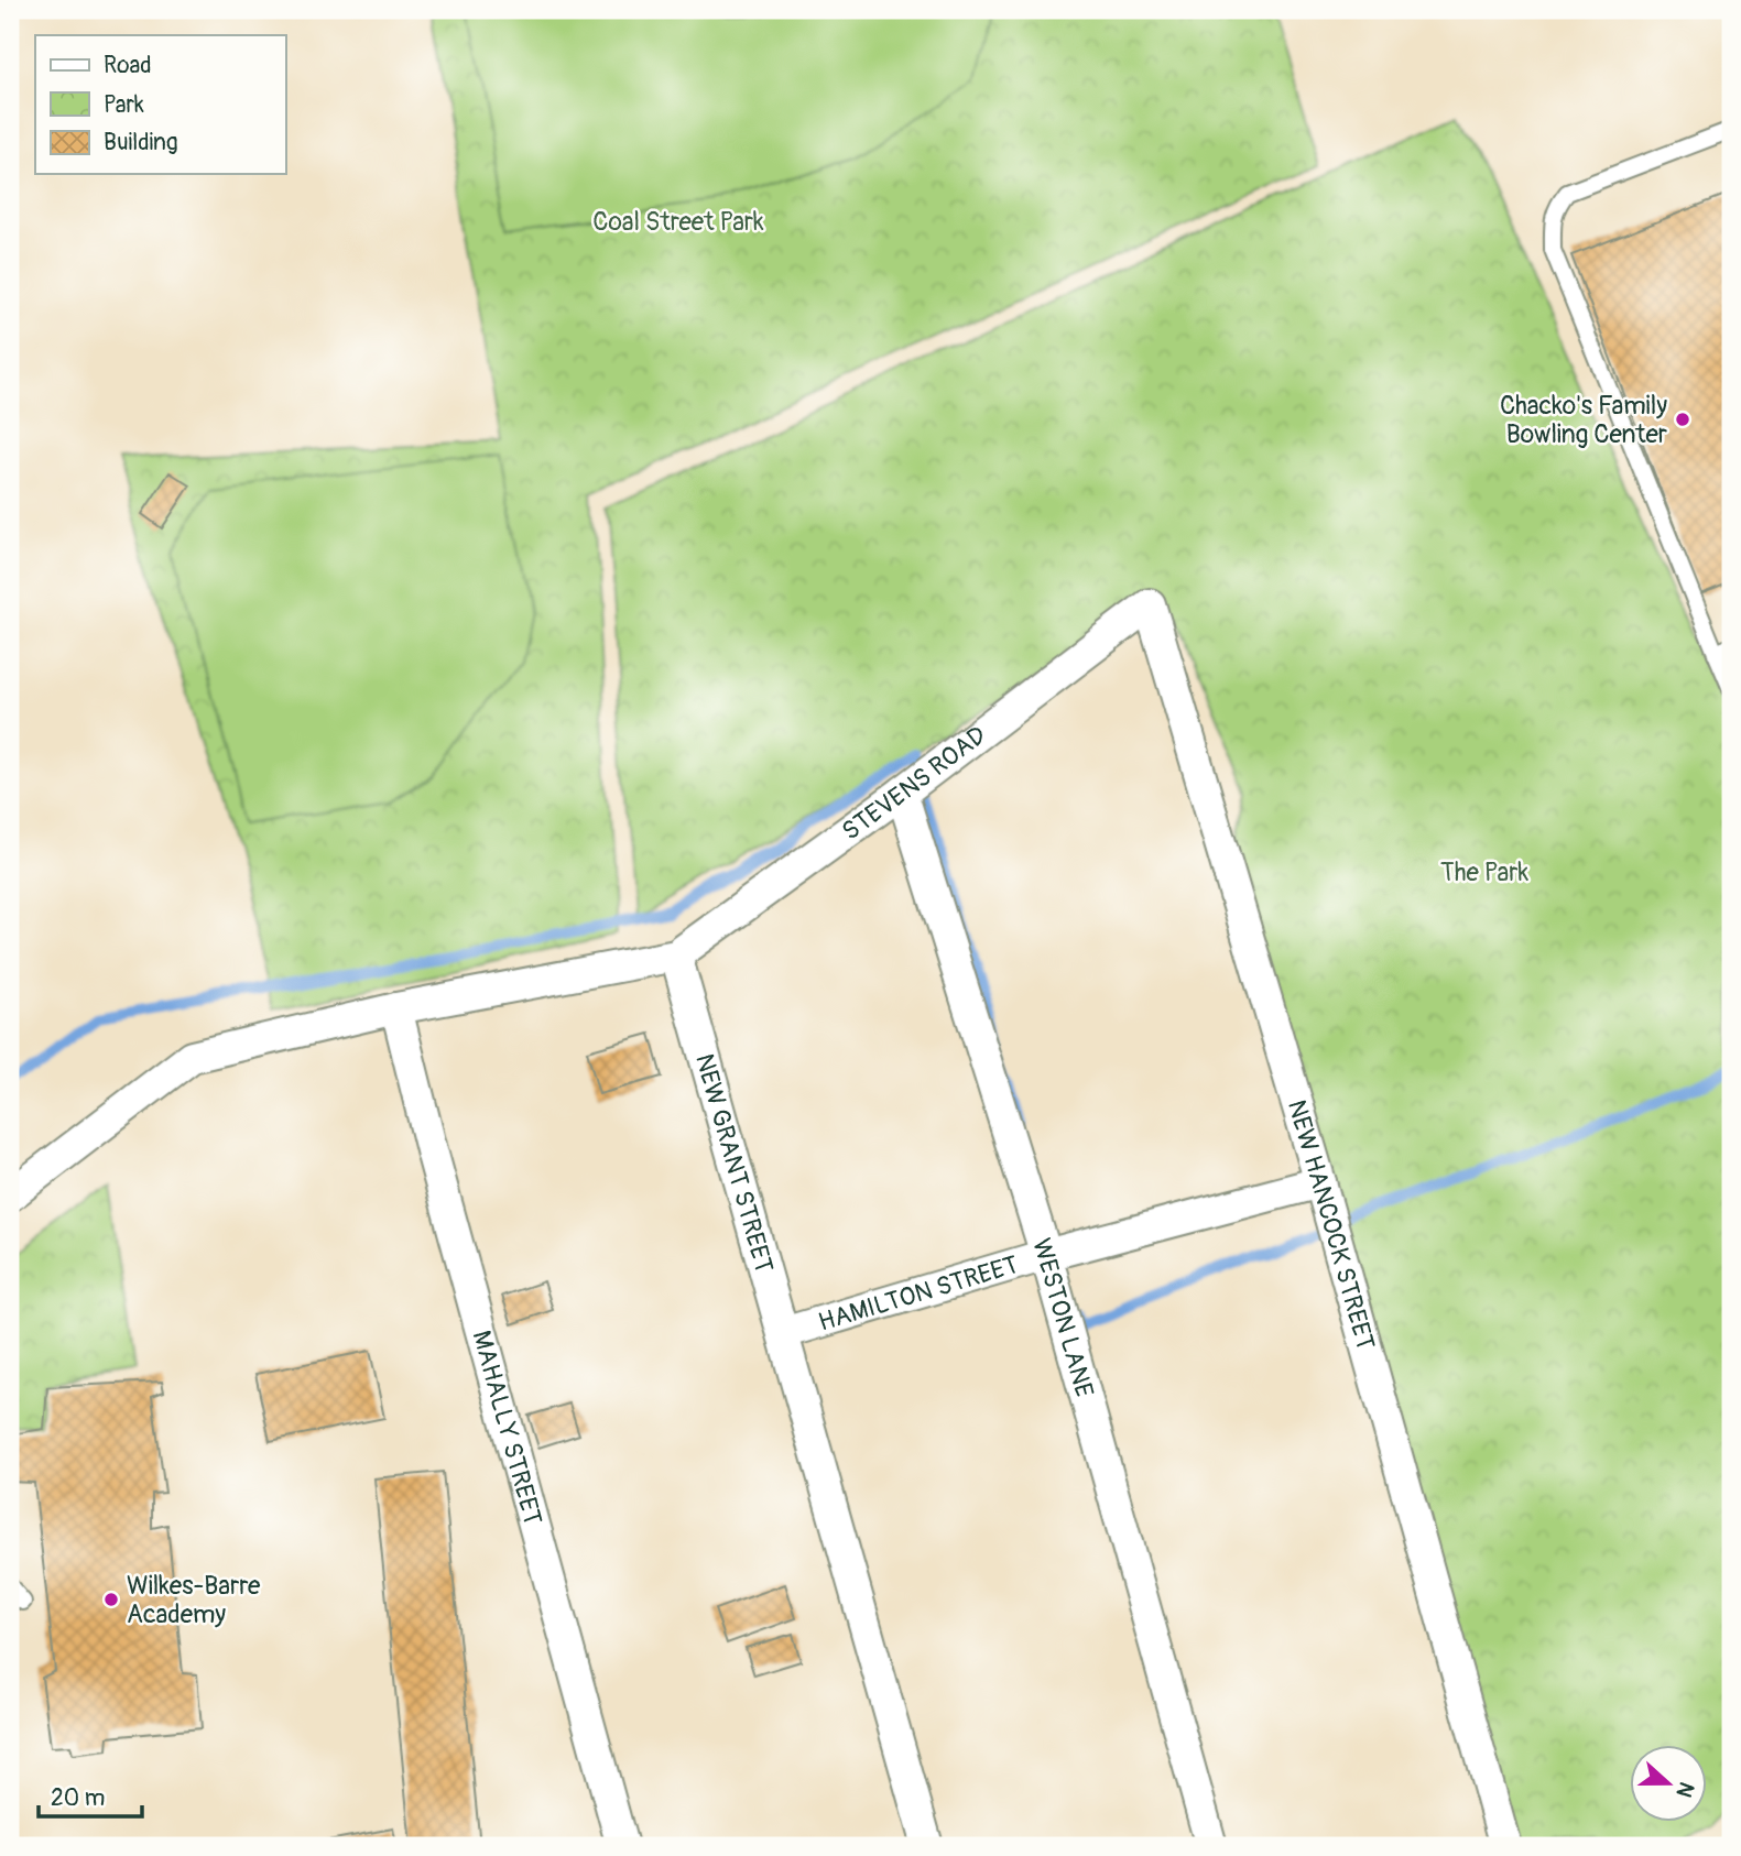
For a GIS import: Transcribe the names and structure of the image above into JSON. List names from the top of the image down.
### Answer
{
  "streets": {
    "street": [
      "STEVENS ROAD",
      "NEW GRANT STREET",
      "NEW HANCOCK STREET",
      "HAMILTON STREET",
      "WESTON LANE",
      "MAHALLY STREET"
    ]
  },
  "crossings": [
    ["STEVENS ROAD", "NEW GRANT STREET"],
    ["STEVENS ROAD", "NEW HANCOCK STREET"],
    ["STEVENS ROAD", "WESTON LANE"],
    ["NEW GRANT STREET", "HAMILTON STREET"],
    ["NEW HANCOCK STREET", "HAMILTON STREET"],
    ["HAMILTON STREET", "WESTON LANE"]
  ],
  "parks": ["Coal Street Park", "The Park"],
  "places": ["Chacko's Family Bowling Center", "Wilkes-Barre Academy"],
  "legend": ["Road", "Park", "Building"],
  "scale_bar": "20 m",
  "north": "right"
}
